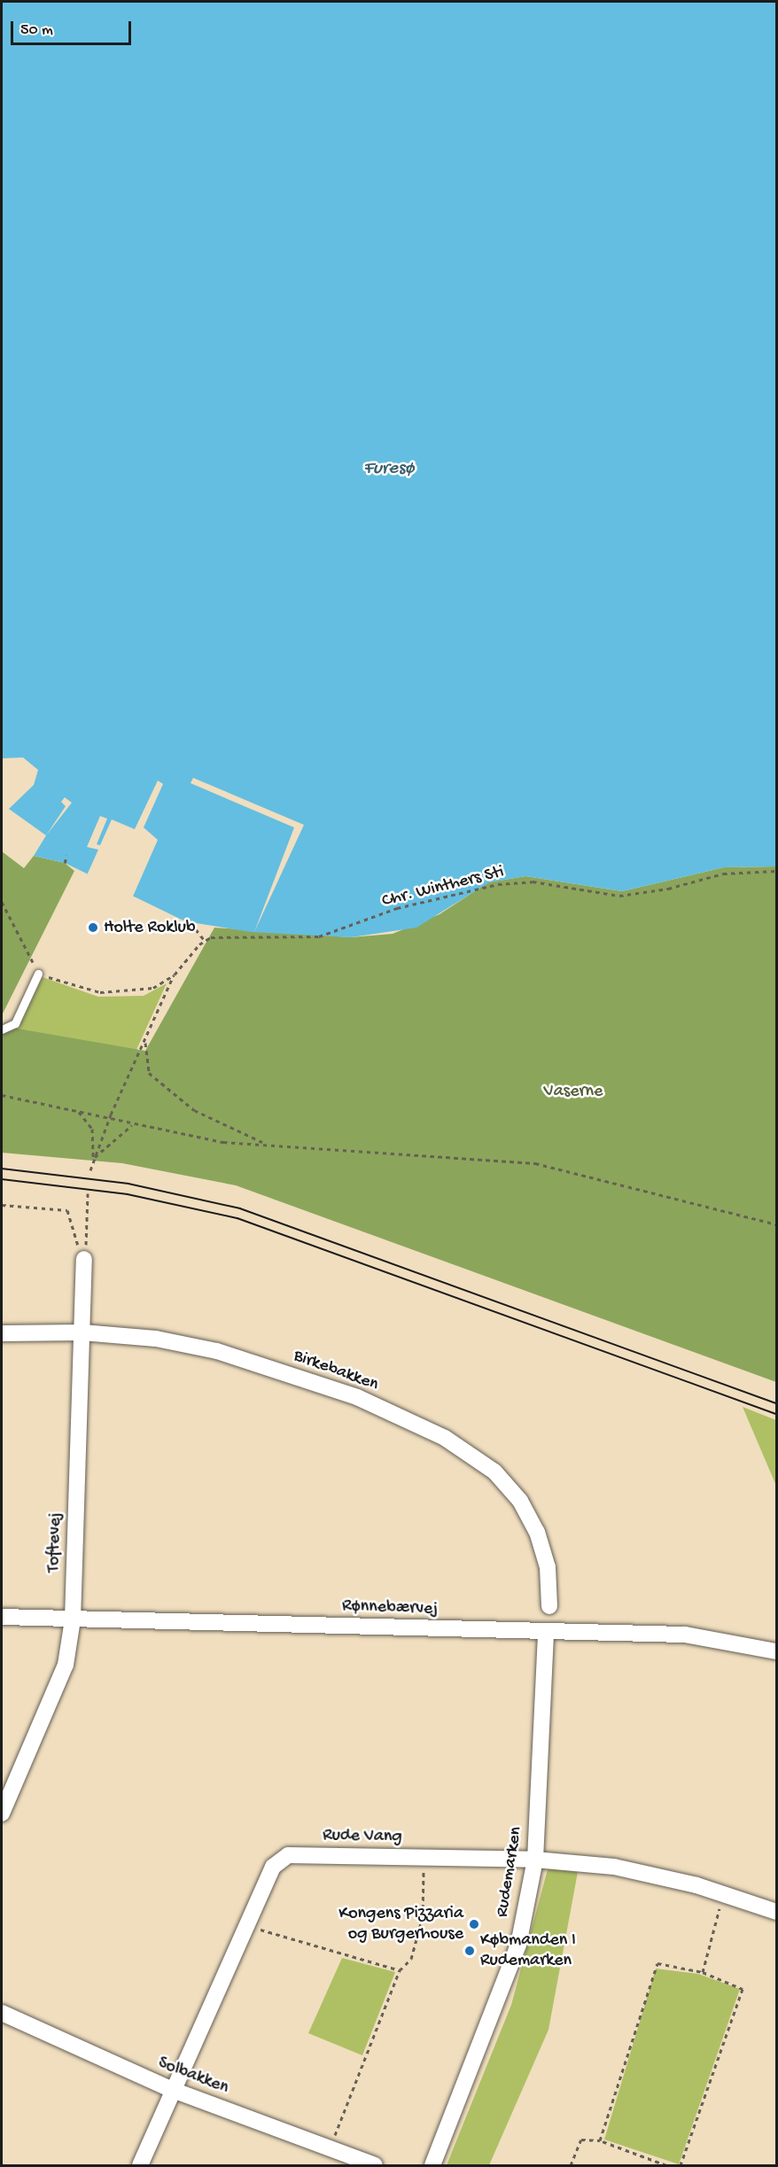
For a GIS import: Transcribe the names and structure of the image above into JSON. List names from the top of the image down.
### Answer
{
  "streets": {
    "street": [
      "Birkebakken",
      "Toftevej",
      "Rønnebærvej",
      "Rude Vang",
      "Rudemarken",
      "Solbakken"
    ],
    "path": ["Chr. Winthers Sti"]
  },
  "crossings": [
    ["Birkebakken", "Toftevej"],
    ["Toftevej", "Rønnebærvej"],
    ["Rønnebærvej", "Rudemarken"],
    ["Rude Vang", "Rudemarken"],
    ["Rude Vang", "Solbakken"]
  ],
  "water": ["Furesø"],
  "parks": ["Vaserne"],
  "places": ["Holte Roklub", "Kongens Pizzaria og Burgerhouse", "Købmanden I Rudemarken"],
  "scale_bar": "50 m"
}
